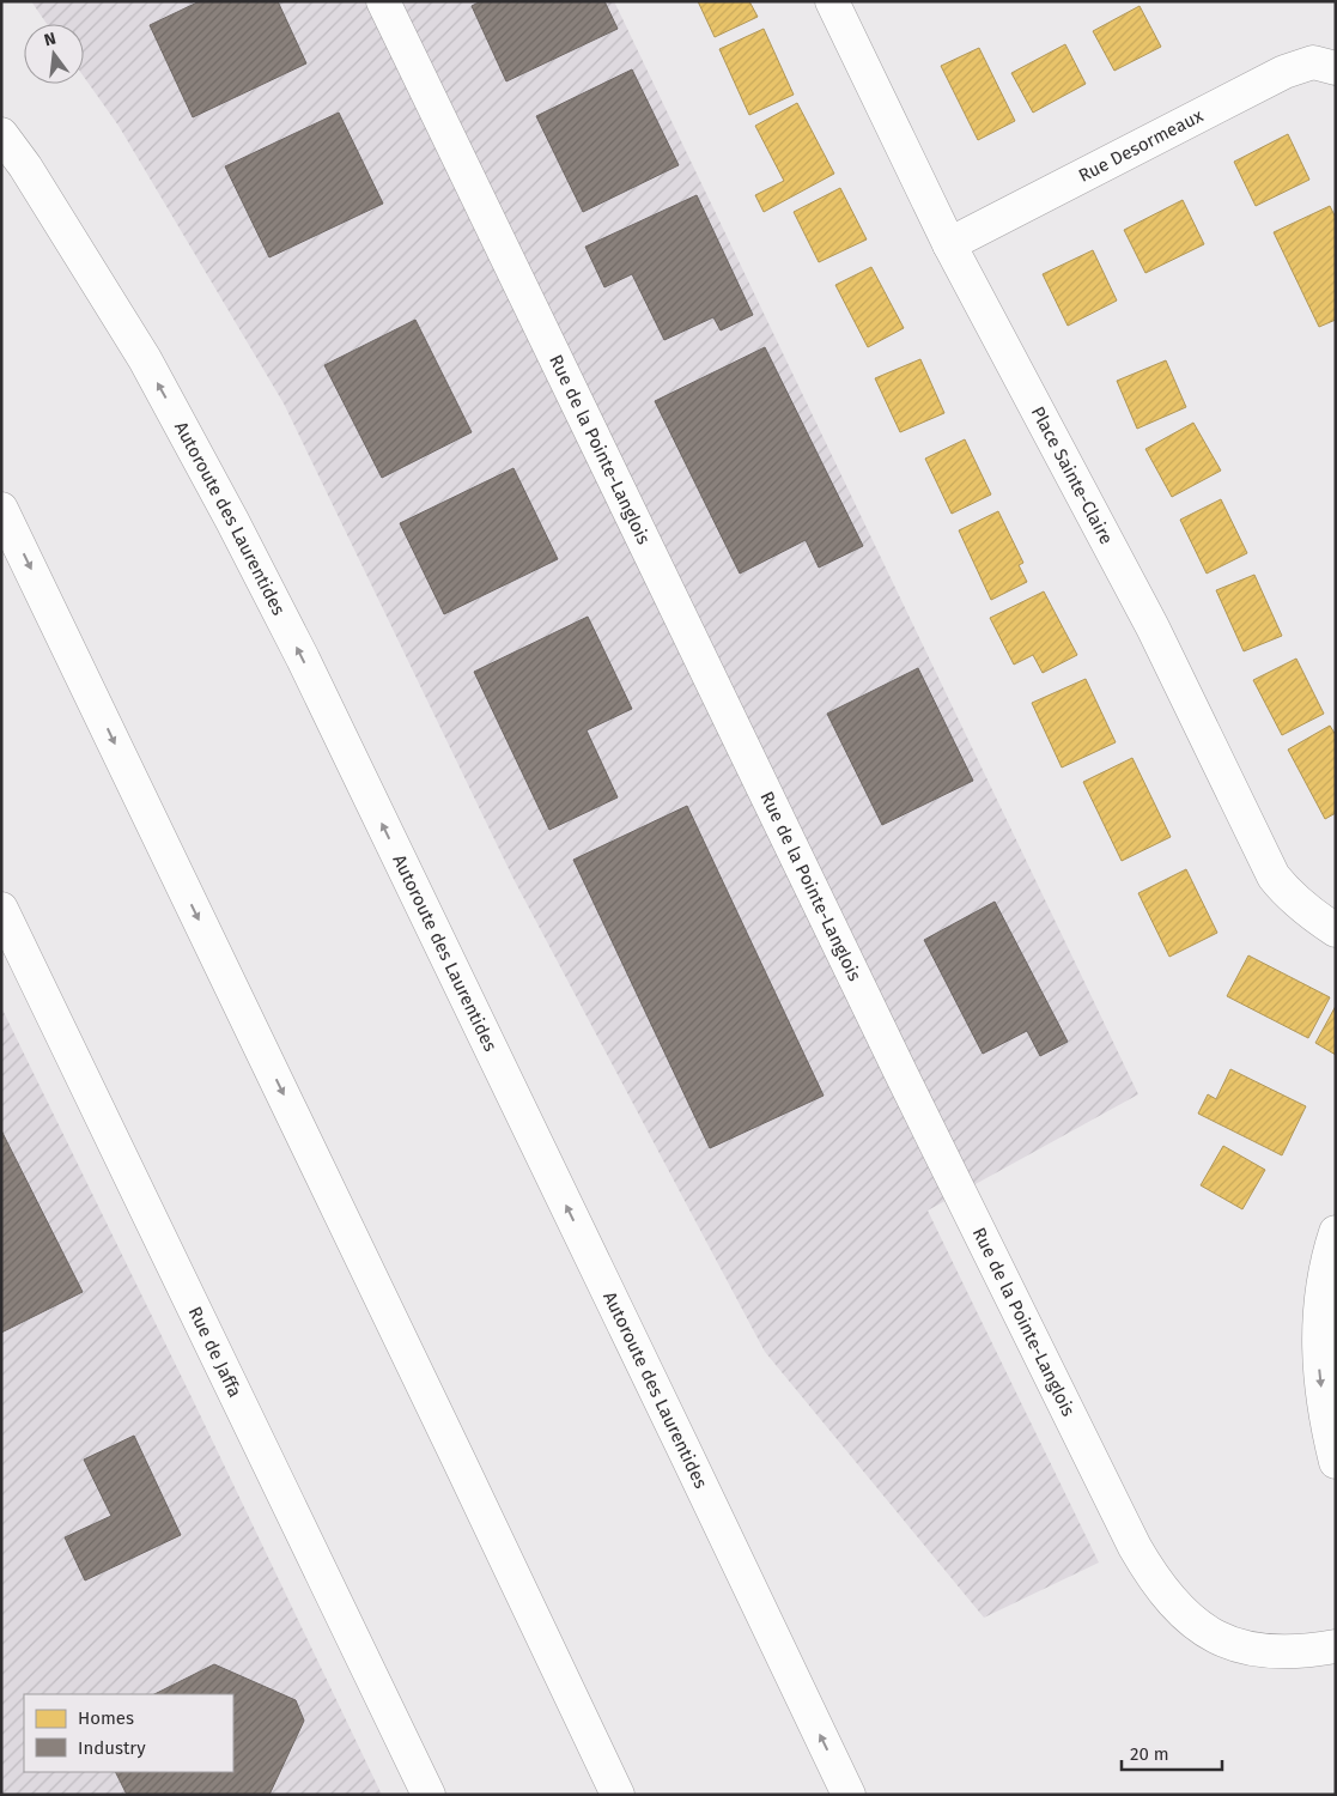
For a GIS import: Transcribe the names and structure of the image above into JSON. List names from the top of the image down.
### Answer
{
  "streets": {
    "main road": [
      "Rue Desormeaux",
      "Rue de la Pointe-Langlois",
      "Place Sainte-Claire",
      "Autoroute des Laurentides",
      "Rue de Jaffa"
    ]
  },
  "crossings": [
    ["Rue Desormeaux", "Place Sainte-Claire"]
  ],
  "legend": ["Homes", "Industry"],
  "scale_bar": "20 m",
  "north": "top"
}
